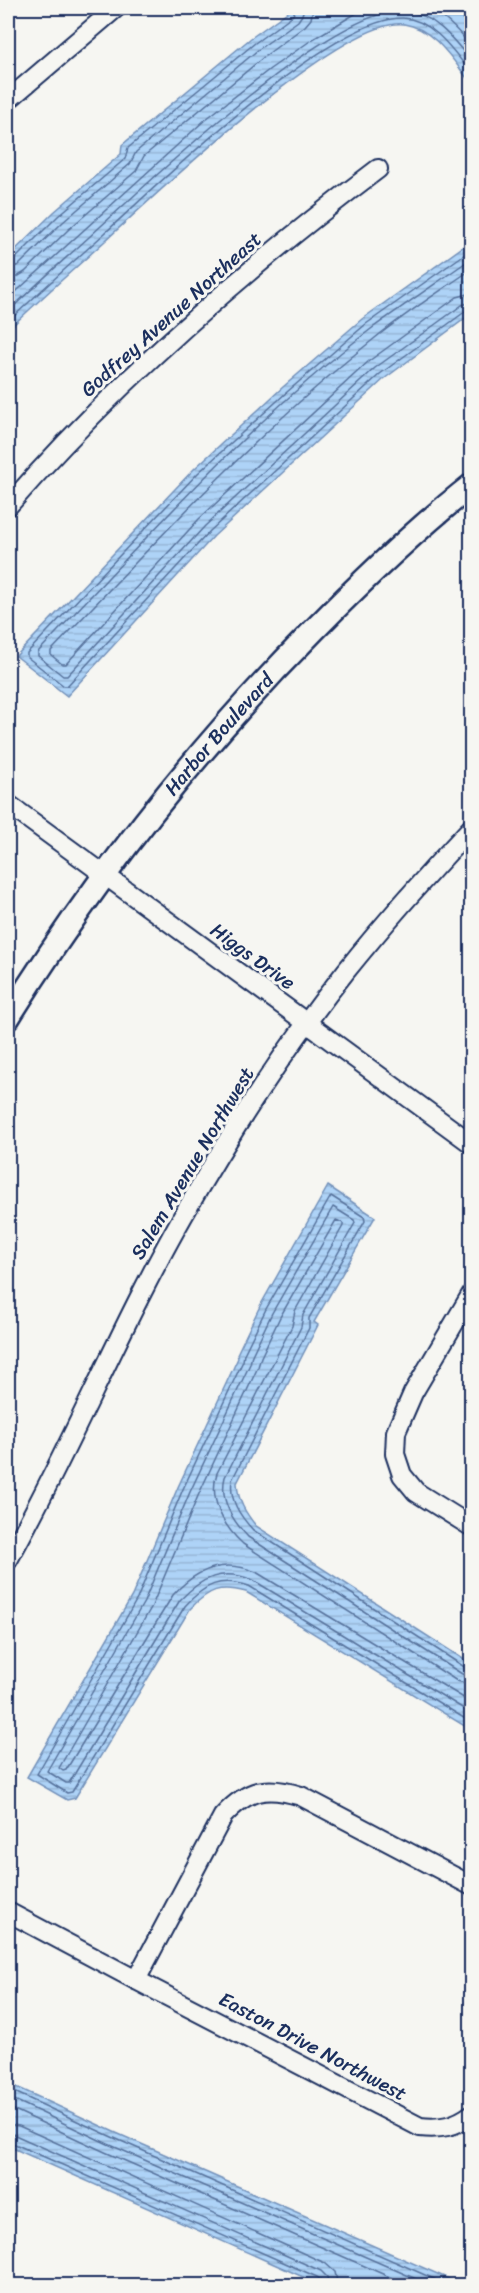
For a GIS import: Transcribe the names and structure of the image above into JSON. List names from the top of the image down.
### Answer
{
  "streets": {
    "street": [
      "Godfrey Avenue Northeast",
      "Harbor Boulevard",
      "Higgs Drive",
      "Salem Avenue Northwest",
      "Easton Drive Northwest"
    ]
  },
  "crossings": [
    ["Harbor Boulevard", "Higgs Drive"],
    ["Higgs Drive", "Salem Avenue Northwest"]
  ]
}
